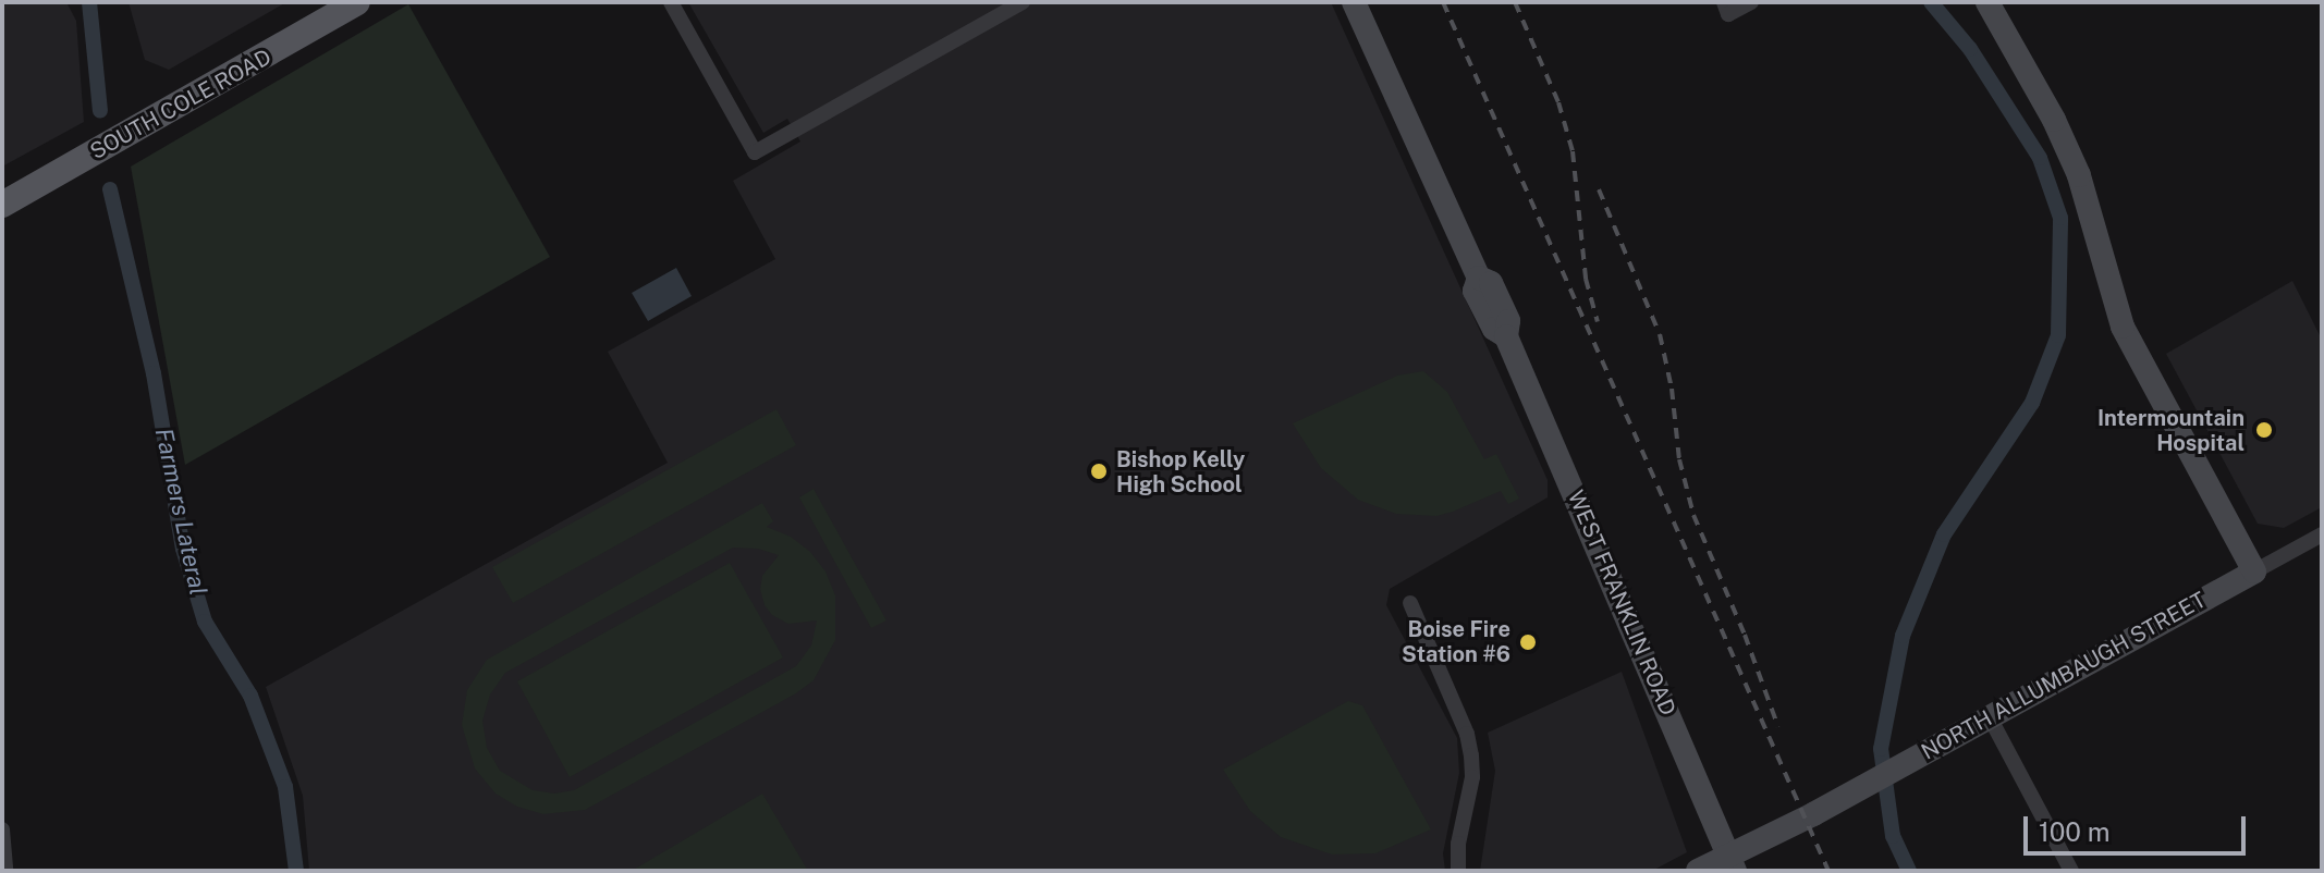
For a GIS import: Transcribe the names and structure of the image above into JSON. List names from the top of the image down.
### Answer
{
  "streets": {
    "main road": ["SOUTH COLE ROAD"],
    "street": ["WEST FRANKLIN ROAD", "NORTH ALLUMBAUGH STREET"]
  },
  "crossings": [
    ["WEST FRANKLIN ROAD", "NORTH ALLUMBAUGH STREET"]
  ],
  "water": ["Farmers Lateral"],
  "places": ["Intermountain Hospital", "Bishop Kelly High School", "Boise Fire Station #6"],
  "scale_bar": "100 m"
}
